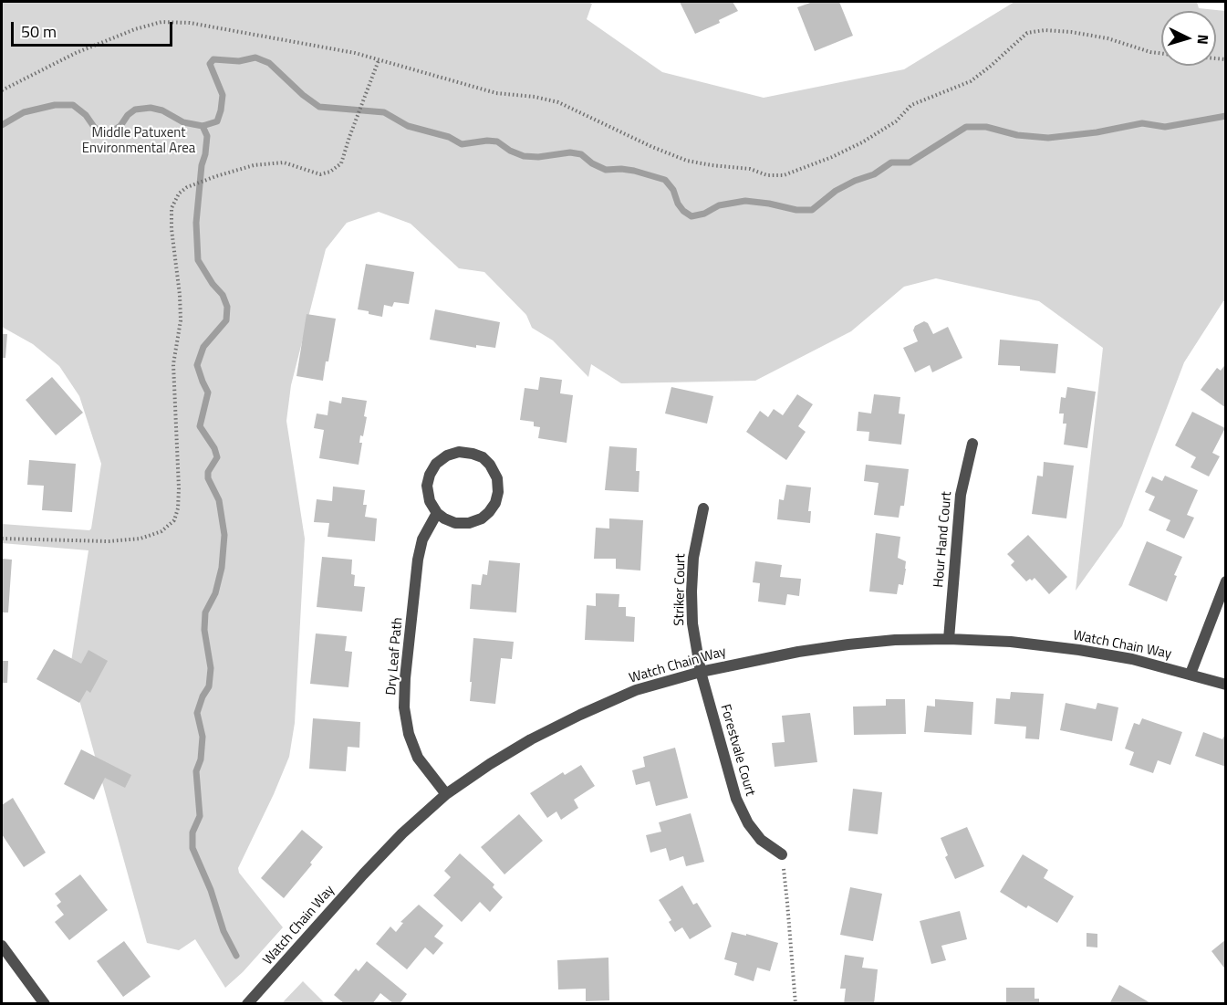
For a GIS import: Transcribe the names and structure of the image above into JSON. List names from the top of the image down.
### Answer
{
  "streets": {
    "street": [
      "Hour Hand Court",
      "Striker Court",
      "Watch Chain Way",
      "Dry Leaf Path",
      "Forestvale Court"
    ]
  },
  "crossings": [
    ["Hour Hand Court", "Watch Chain Way"],
    ["Striker Court", "Watch Chain Way"],
    ["Striker Court", "Forestvale Court"],
    ["Watch Chain Way", "Dry Leaf Path"],
    ["Watch Chain Way", "Forestvale Court"]
  ],
  "parks": ["Middle Patuxent Environmental Area"],
  "scale_bar": "50 m",
  "north": "right"
}
